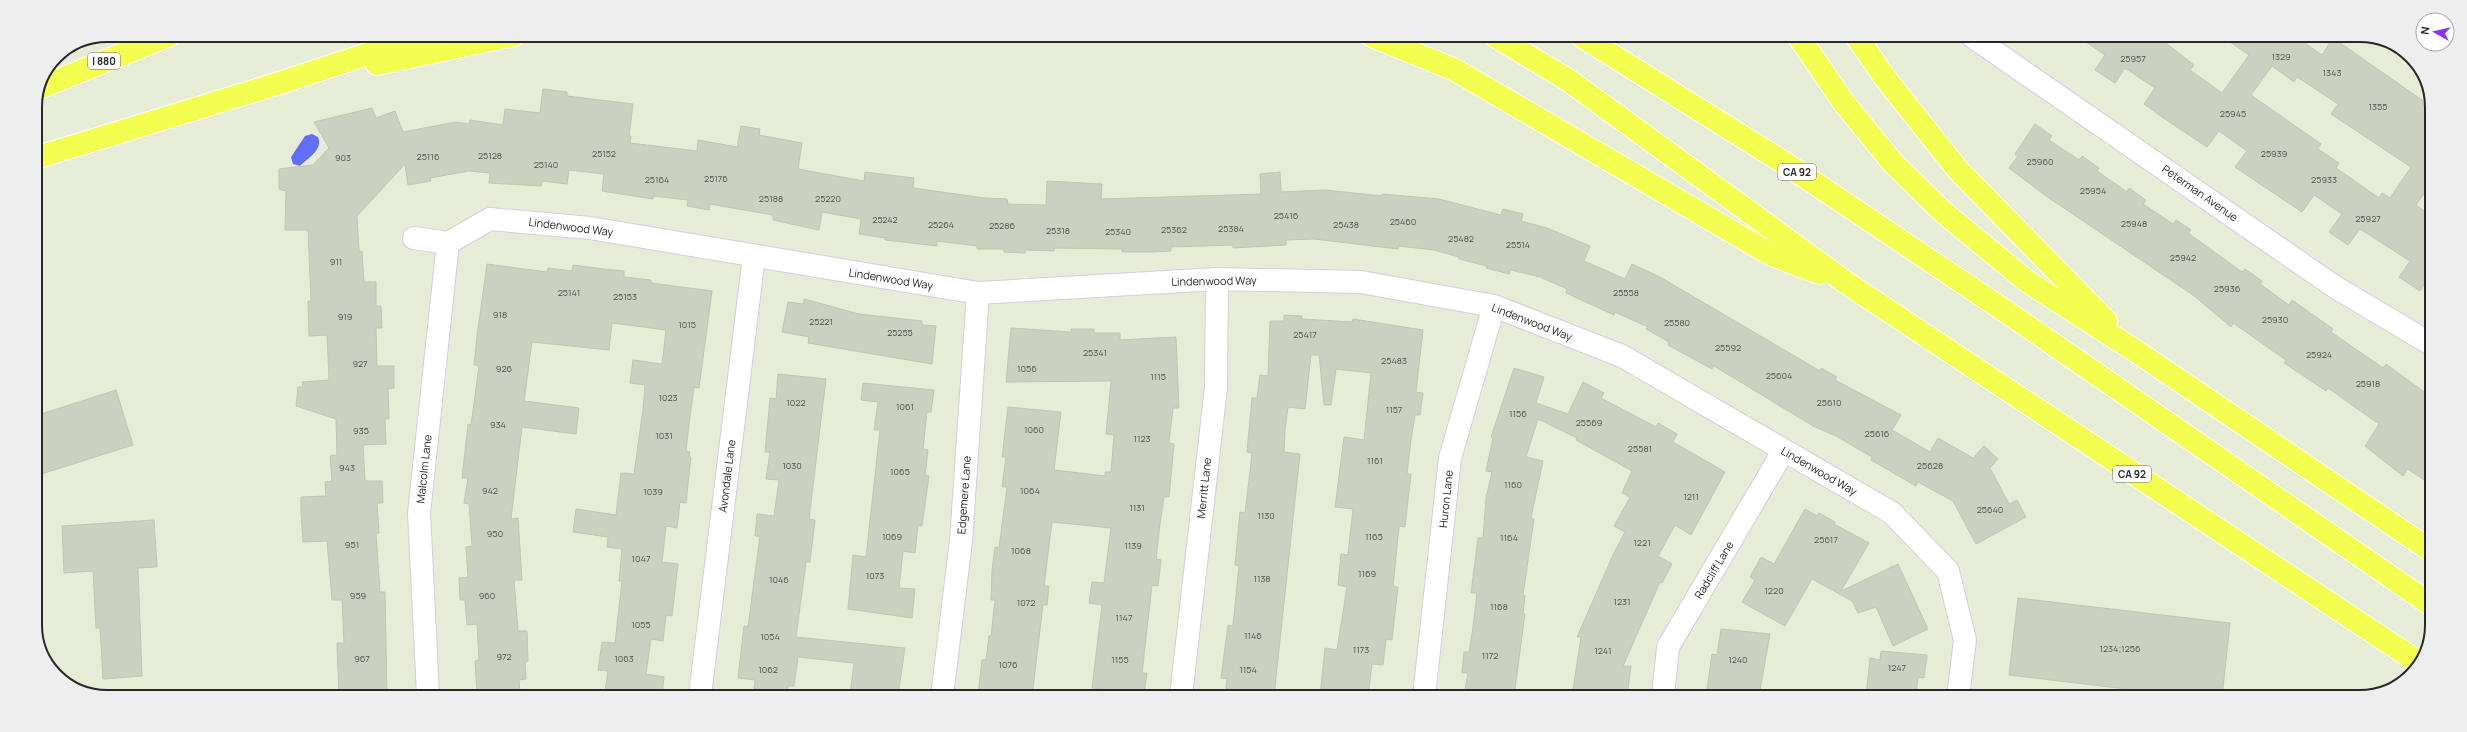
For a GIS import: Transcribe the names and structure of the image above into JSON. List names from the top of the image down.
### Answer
{
  "streets": {
    "highway": ["I 880", "CA 92"],
    "street": [
      "Peterman Avenue",
      "Lindenwood Way",
      "Malcolm Lane",
      "Avondale Lane",
      "Merritt Lane",
      "Edgemere Lane",
      "Huron Lane",
      "Radcliff Lane"
    ]
  },
  "crossings": [
    ["Lindenwood Way", "Malcolm Lane"],
    ["Lindenwood Way", "Avondale Lane"],
    ["Lindenwood Way", "Merritt Lane"],
    ["Lindenwood Way", "Edgemere Lane"],
    ["Lindenwood Way", "Huron Lane"],
    ["Lindenwood Way", "Radcliff Lane"]
  ],
  "house_numbers": [
    "1329",
    "25957",
    "1343",
    "1355",
    "25945",
    "25152",
    "25939",
    "25128",
    "25116",
    "903",
    "25960",
    "25140",
    "25176",
    "25164",
    "25933",
    "25954",
    "25188",
    "25220",
    "25416",
    "25927",
    "25242",
    "25460",
    "25948",
    "25264",
    "25438",
    "25286",
    "25384",
    "25362",
    "25318",
    "25340",
    "25482",
    "25514",
    "25942",
    "911",
    "25936",
    "25141",
    "25558",
    "25153",
    "918",
    "919",
    "25930",
    "25221",
    "25580",
    "1015",
    "25255",
    "25417",
    "25592",
    "25341",
    "25924",
    "25483",
    "927",
    "926",
    "1056",
    "25604",
    "1115",
    "25918",
    "1023",
    "1022",
    "25610",
    "1061",
    "1157",
    "1156",
    "25569",
    "934",
    "1060",
    "935",
    "25616",
    "1031",
    "1123",
    "25581",
    "1161",
    "1030",
    "25628",
    "943",
    "1065",
    "1160",
    "942",
    "1064",
    "1039",
    "1211",
    "1131",
    "25640",
    "1130",
    "950",
    "1069",
    "1165",
    "1164",
    "25617",
    "1221",
    "951",
    "1139",
    "1068",
    "1047",
    "1169",
    "1073",
    "1138",
    "1046",
    "1220",
    "959",
    "960",
    "1231",
    "1072",
    "1168",
    "1147",
    "1055",
    "1146",
    "1054",
    "1234;1256",
    "1173",
    "1241",
    "1172",
    "972",
    "967",
    "1063",
    "1155",
    "1240",
    "1076",
    "1247",
    "1062",
    "1154"
  ],
  "north": "left"
}
